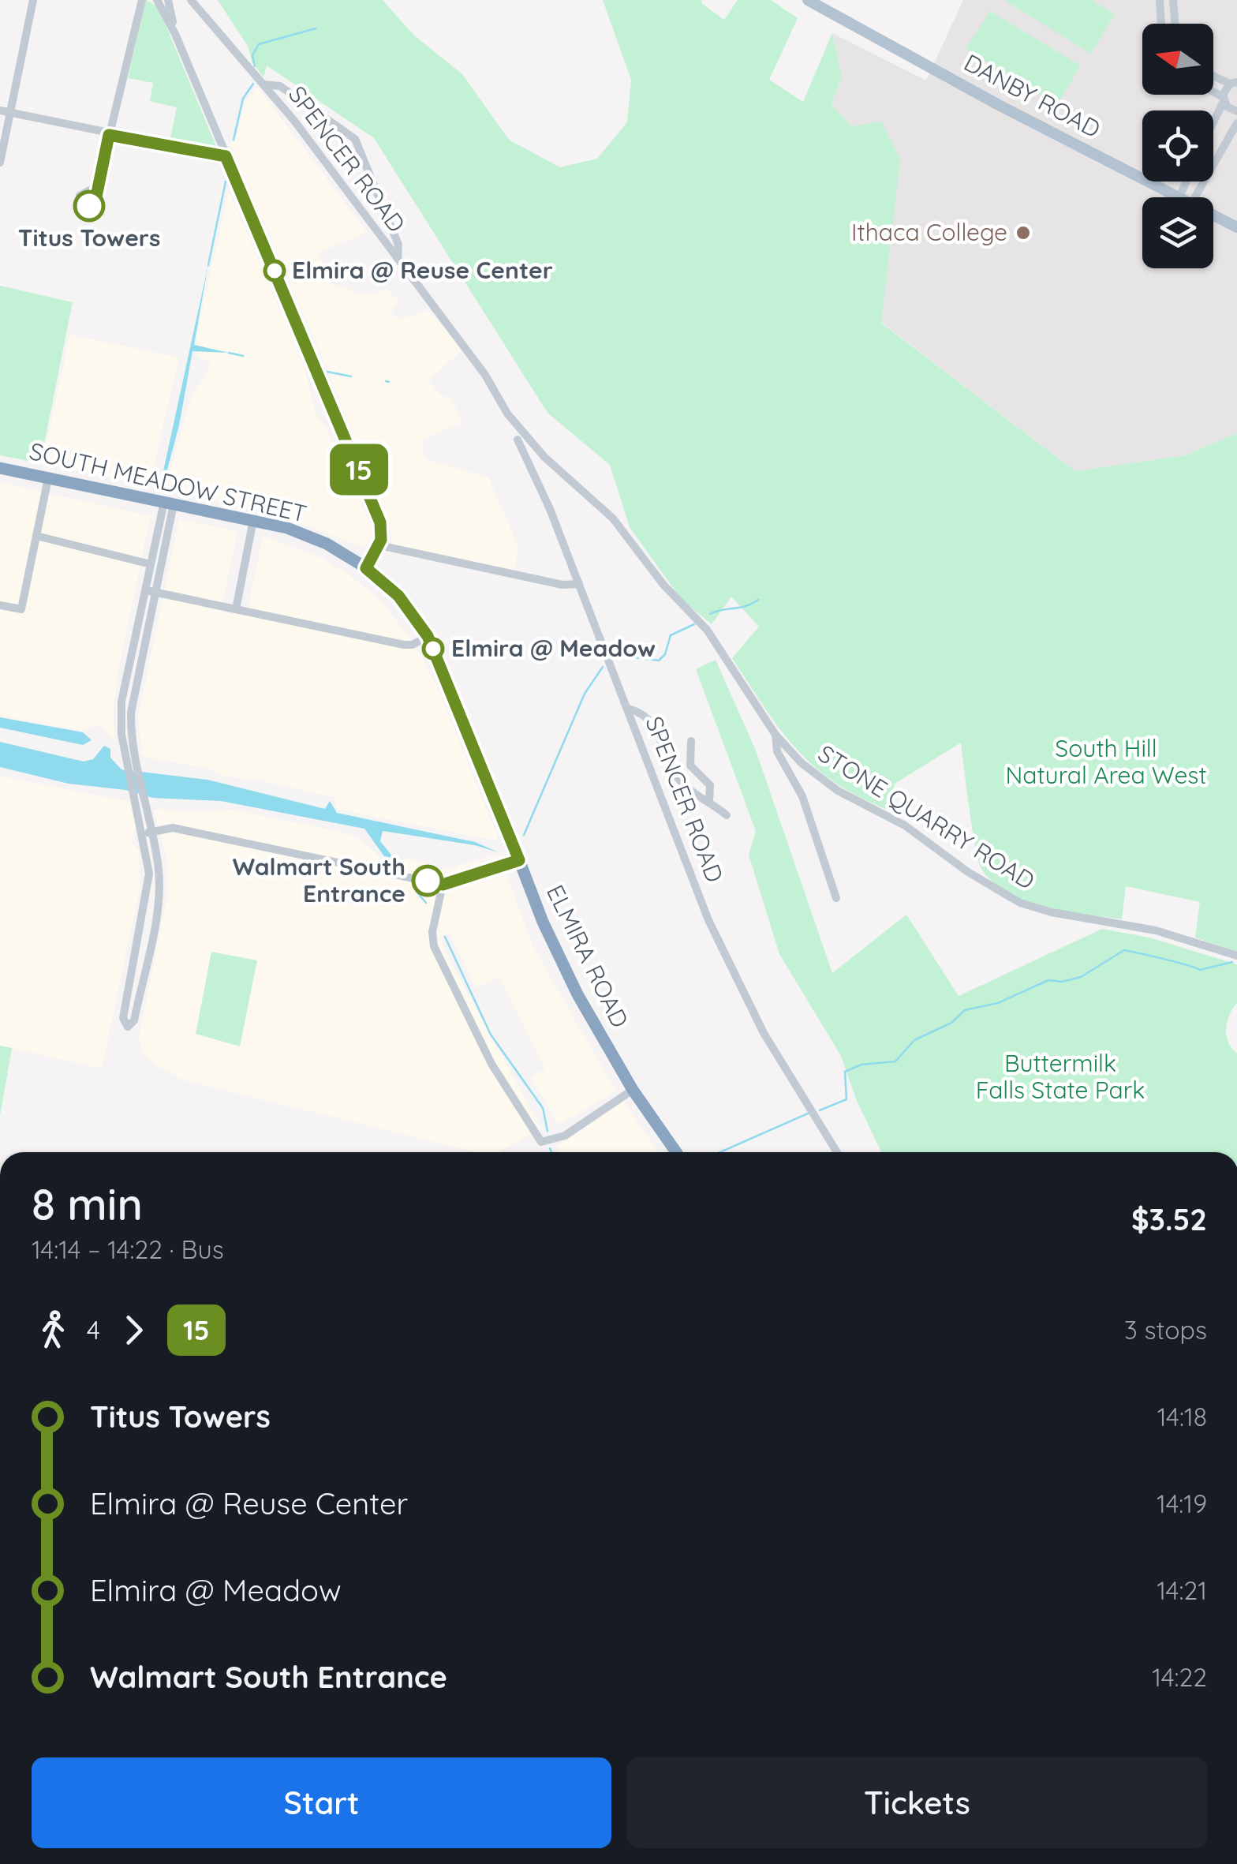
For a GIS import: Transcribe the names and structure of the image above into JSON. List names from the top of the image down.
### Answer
{
  "streets": {
    "highway": ["SOUTH MEADOW STREET", "ELMIRA ROAD"],
    "main road": ["DANBY ROAD"],
    "street": ["SPENCER ROAD", "STONE QUARRY ROAD"]
  },
  "crossings": [
    ["SPENCER ROAD", "STONE QUARRY ROAD"],
    ["SOUTH MEADOW STREET", "ELMIRA ROAD"]
  ],
  "parks": ["South Hill Natural Area West", "Buttermilk Falls State Park"],
  "places": [
    "Titus Towers",
    "Ithaca College",
    "Elmira @ Reuse Center",
    "Elmira @ Meadow",
    "Walmart South Entrance"
  ],
  "lines": ["bus line 15"],
  "north": "left",
  "page": {
    "on_map": "15",
    "heading": ["8 min", "14:14 – 14:22 · Bus", "$3.52"],
    "legs": ["4", "15", "3 stops"],
    "list": [
      {
        "name": "Titus Towers",
        "value": "14:18"
      },
      {
        "name": "Elmira @ Reuse Center",
        "value": "14:19"
      },
      {
        "name": "Elmira @ Meadow",
        "value": "14:21"
      },
      {
        "name": "Walmart South Entrance",
        "value": "14:22"
      }
    ],
    "buttons": ["Start", "Tickets"]
  }
}
